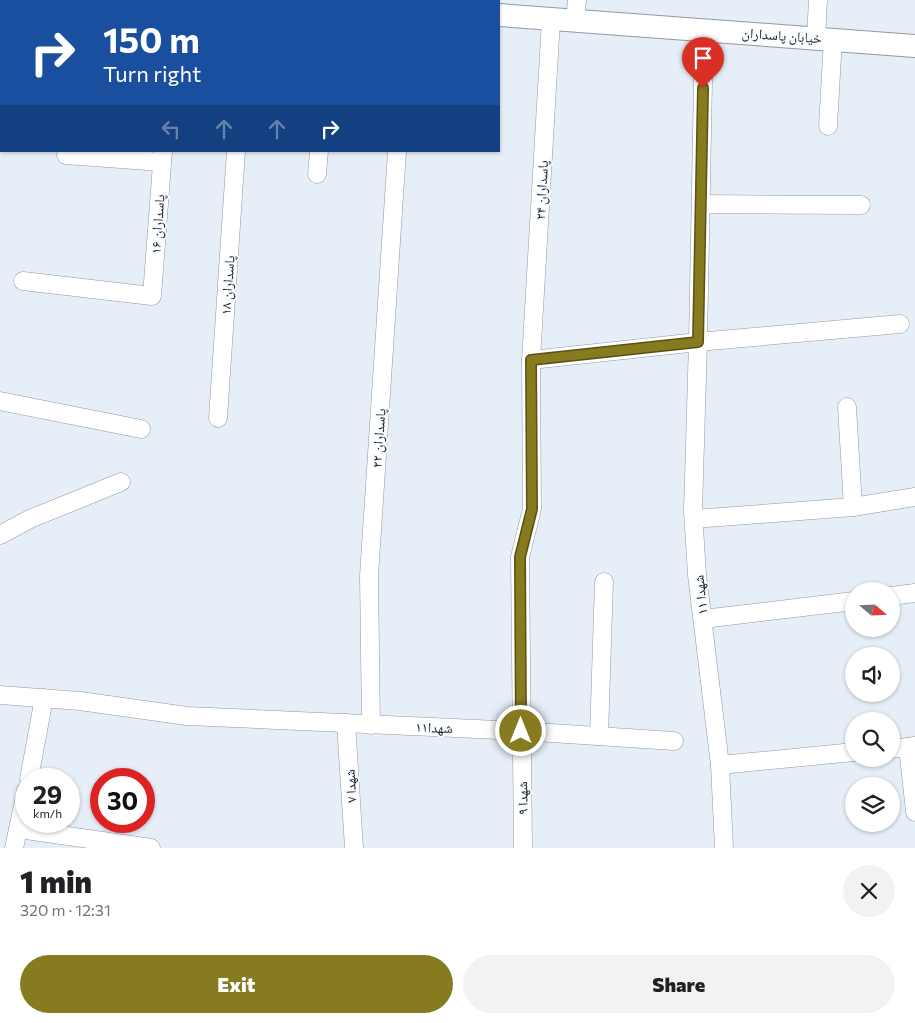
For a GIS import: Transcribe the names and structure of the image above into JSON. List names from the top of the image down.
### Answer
{
  "streets": {
    "street": [
      "خیابان پاسداران",
      "پاسداران ۲۴",
      "پاسداران ۱۶",
      "پاسداران ۱۸",
      "پاسداران ۲۲",
      "شهدا ۱۱",
      "شهدا۱۱",
      "شهدا ۷",
      "شهدا ۹"
    ]
  },
  "crossings": [
    ["خیابان پاسداران", "پاسداران ۲۴"],
    ["خیابان پاسداران", "شهدا ۱۱"],
    ["پاسداران ۲۴", "شهدا ۹"],
    ["پاسداران ۲۲", "شهدا۱۱"],
    ["شهدا۱۱", "شهدا ۷"],
    ["شهدا۱۱", "شهدا ۹"]
  ],
  "north": "right",
  "page": {
    "turn": ["150 m", "Turn right"],
    "speed": "29 km/h",
    "limit": "30",
    "heading": ["1 min", "320 m · 12:31"],
    "buttons": ["Exit", "Share"]
  }
}
